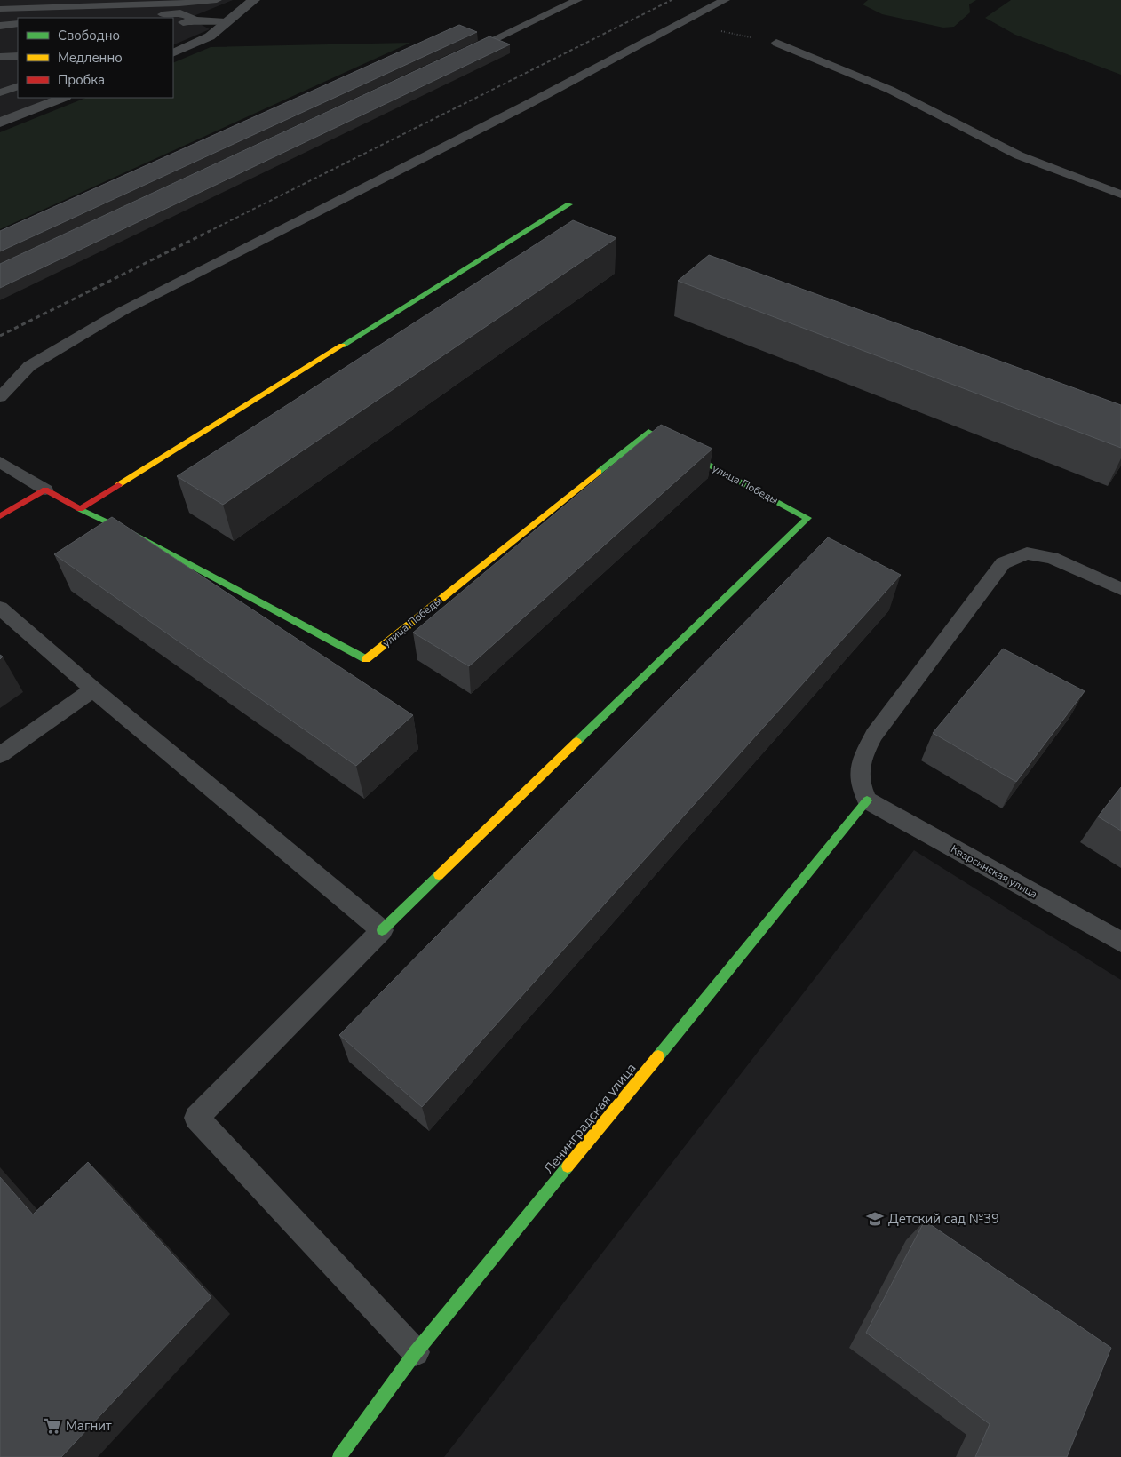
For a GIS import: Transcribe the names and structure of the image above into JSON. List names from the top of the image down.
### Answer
{
  "streets": {
    "street": ["улица Победы", "Ленинградская улица"],
    "lane": ["Кварсинская улица"]
  },
  "crossings": [
    ["Кварсинская улица", "Ленинградская улица"]
  ],
  "places": {
    "school or university": ["Детский сад №39"],
    "supermarket": ["Магнит"]
  },
  "legend": ["Свободно", "Медленно", "Пробка"]
}
